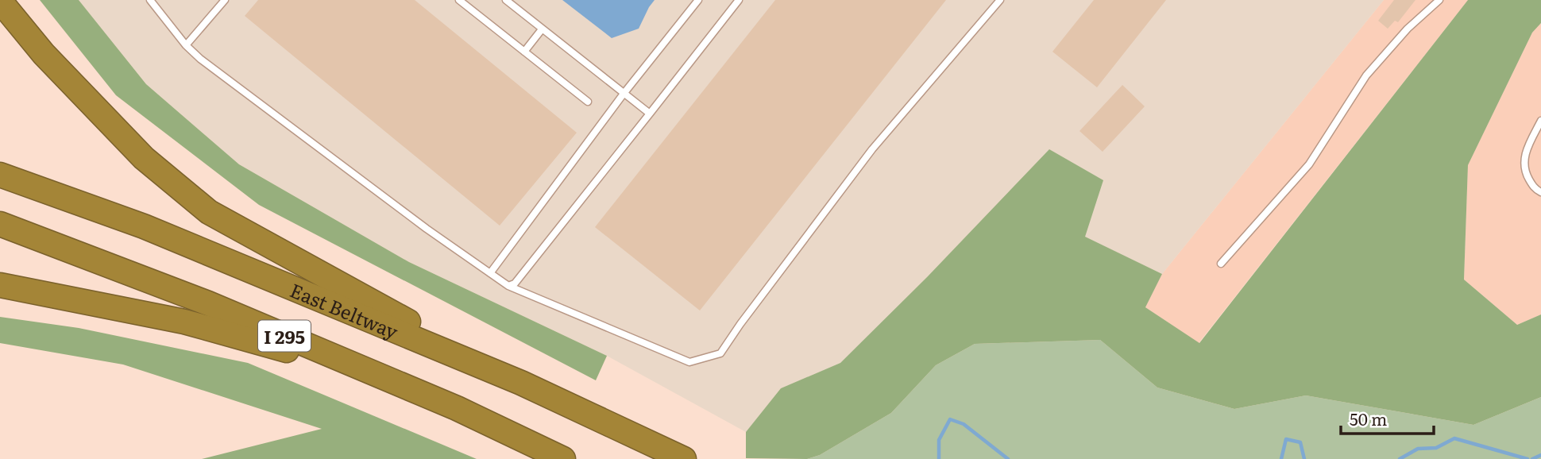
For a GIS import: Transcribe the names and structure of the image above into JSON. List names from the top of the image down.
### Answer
{
  "streets": {
    "highway": ["East Beltway", "I 295"]
  },
  "scale_bar": "50 m"
}
